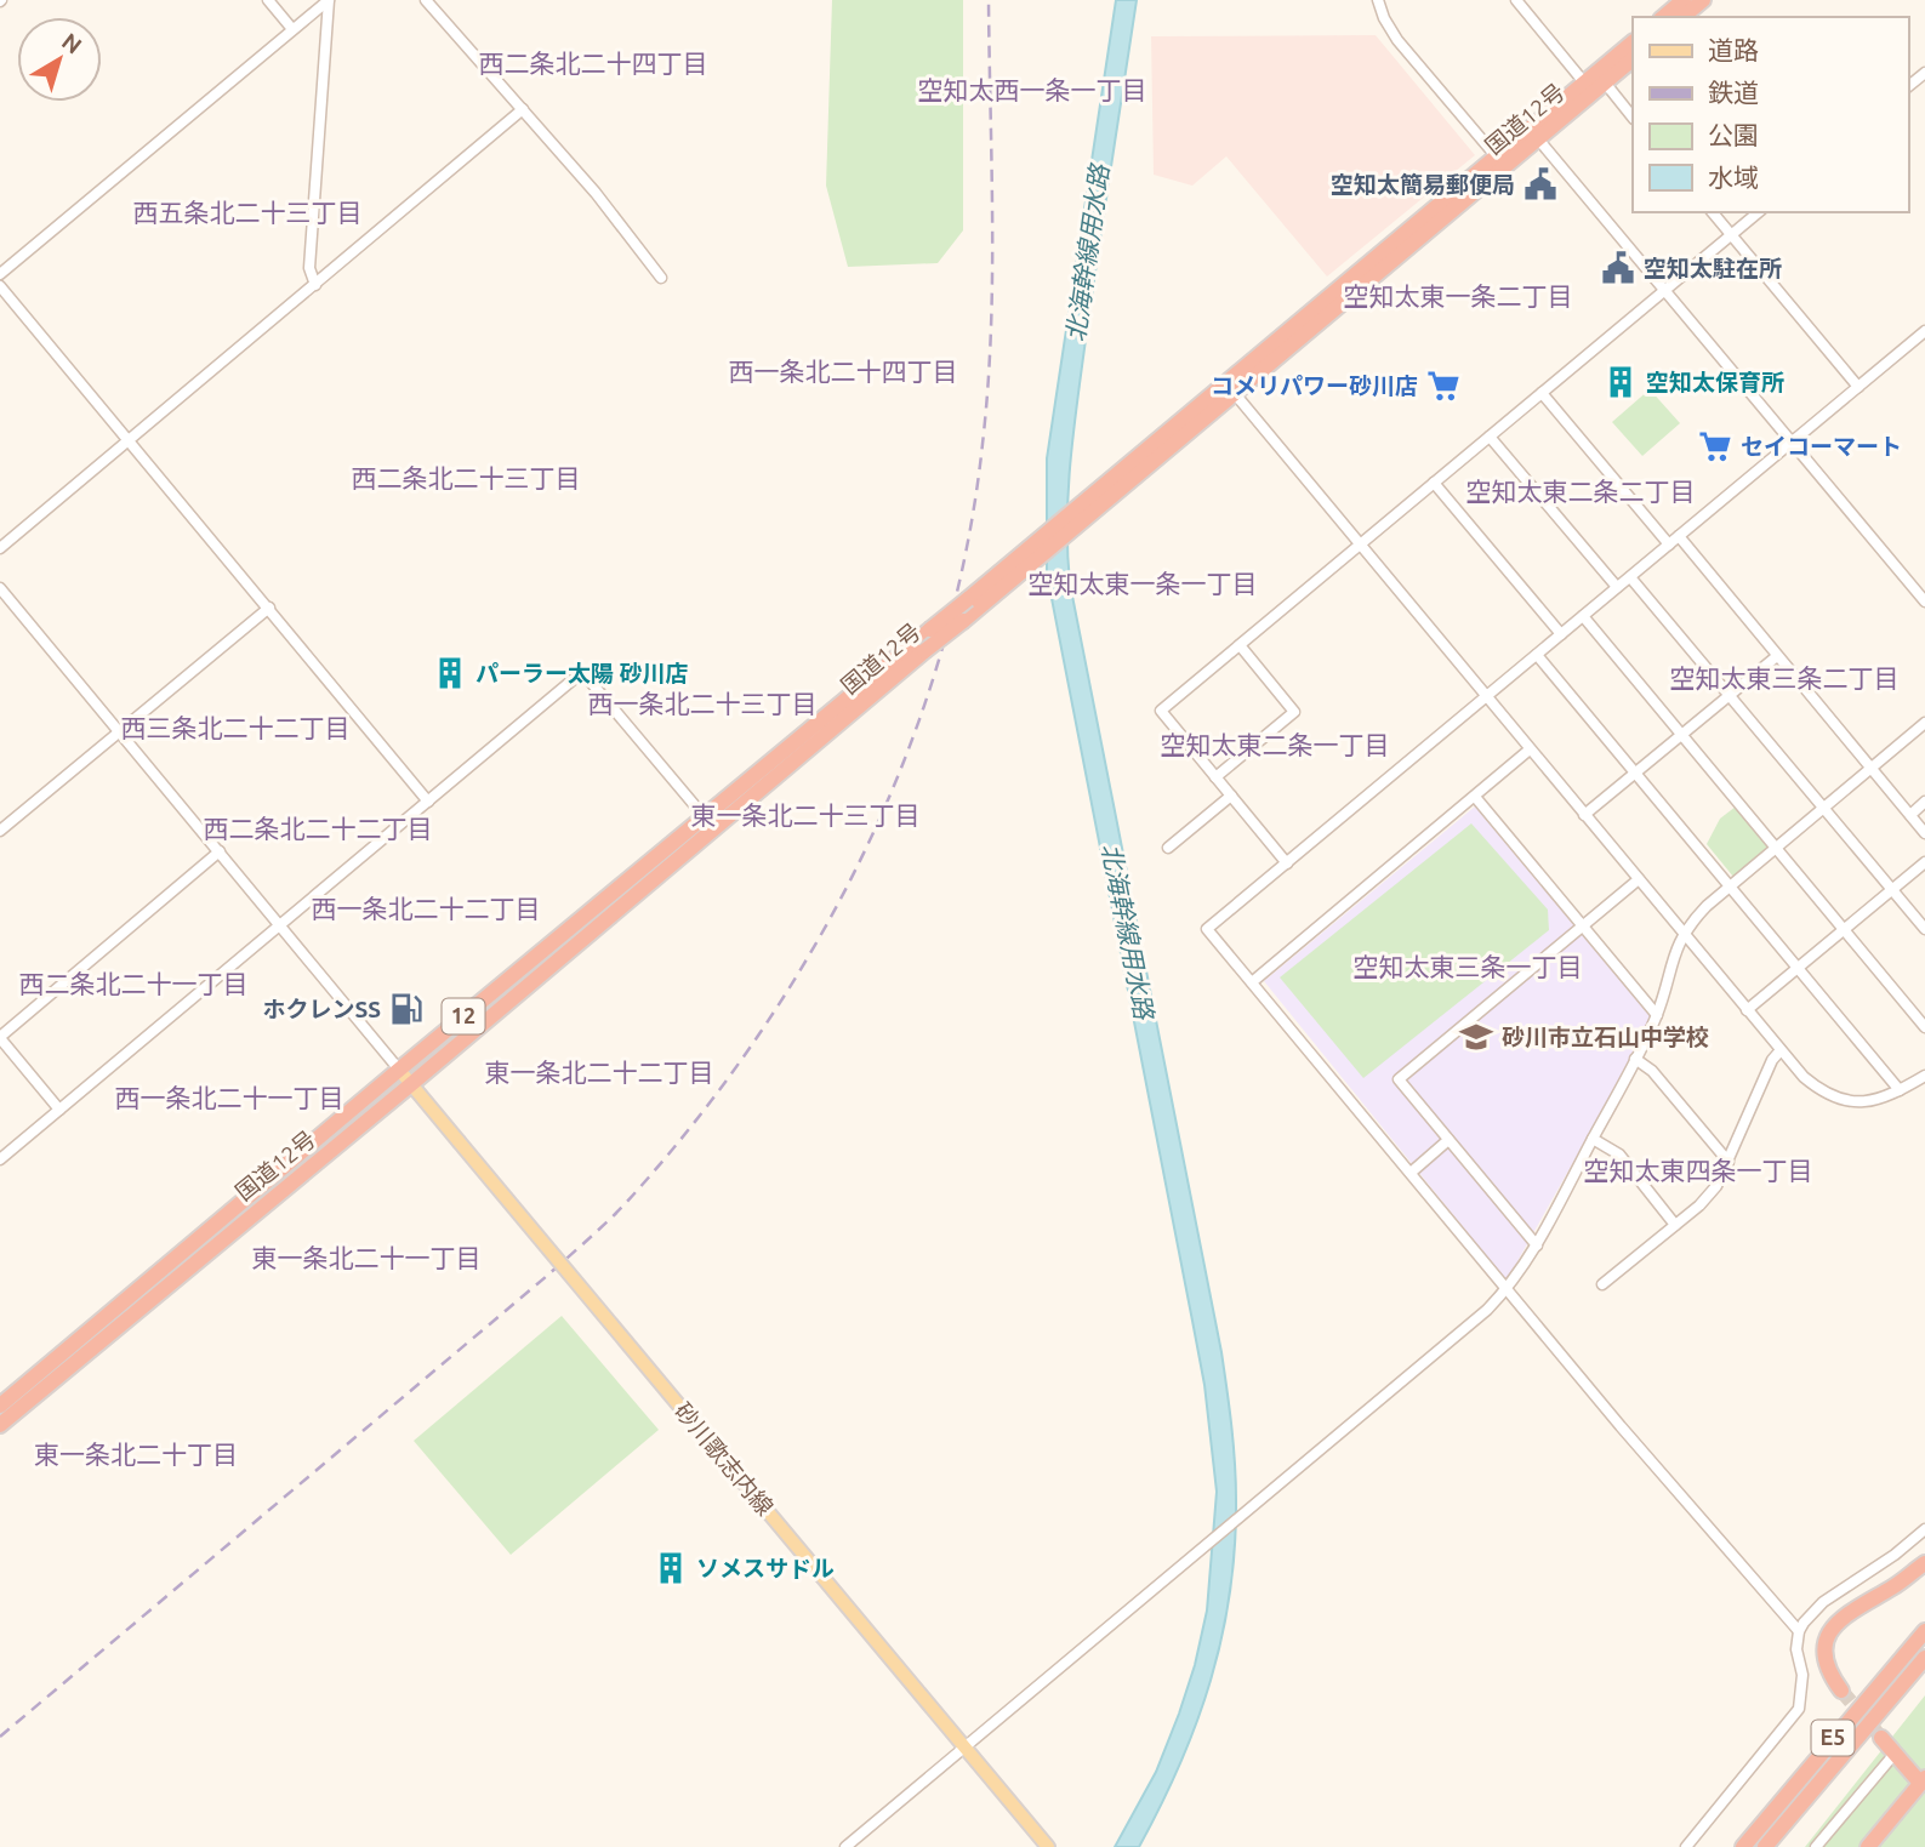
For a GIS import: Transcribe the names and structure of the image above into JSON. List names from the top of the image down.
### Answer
{
  "streets": {
    "highway": ["国道12号", "12", "E5"],
    "main road": ["砂川歌志内線"]
  },
  "crossings": [
    ["国道12号", "砂川歌志内線"]
  ],
  "districts": [
    "西二条北二十四丁目",
    "空知太西一条一丁目",
    "西五条北二十三丁目",
    "空知太東一条二丁目",
    "西一条北二十四丁目",
    "西二条北二十三丁目",
    "空知太東二条二丁目",
    "空知太東一条一丁目",
    "空知太東三条二丁目",
    "西一条北二十三丁目",
    "西三条北二十二丁目",
    "空知太東二条一丁目",
    "東一条北二十三丁目",
    "西二条北二十二丁目",
    "西一条北二十二丁目",
    "空知太東三条一丁目",
    "西二条北二十一丁目",
    "東一条北二十二丁目",
    "西一条北二十一丁目",
    "空知太東四条一丁目",
    "東一条北二十一丁目",
    "東一条北二十丁目"
  ],
  "water": ["北海幹線用水路"],
  "places": {
    "public building": ["空知太簡易郵便局", "空知太駐在所"],
    "building": ["空知太保育所", "パーラー太陽 砂川店", "ソメスサドル"],
    "supermarket": ["コメリパワー砂川店", "セイコーマート"],
    "fuel station": ["ホクレンSS"],
    "school or university": ["砂川市立石山中学校"]
  },
  "legend": [
    "道路",
    "鉄道",
    "公園",
    "水域"
  ],
  "north": "top right"
}
